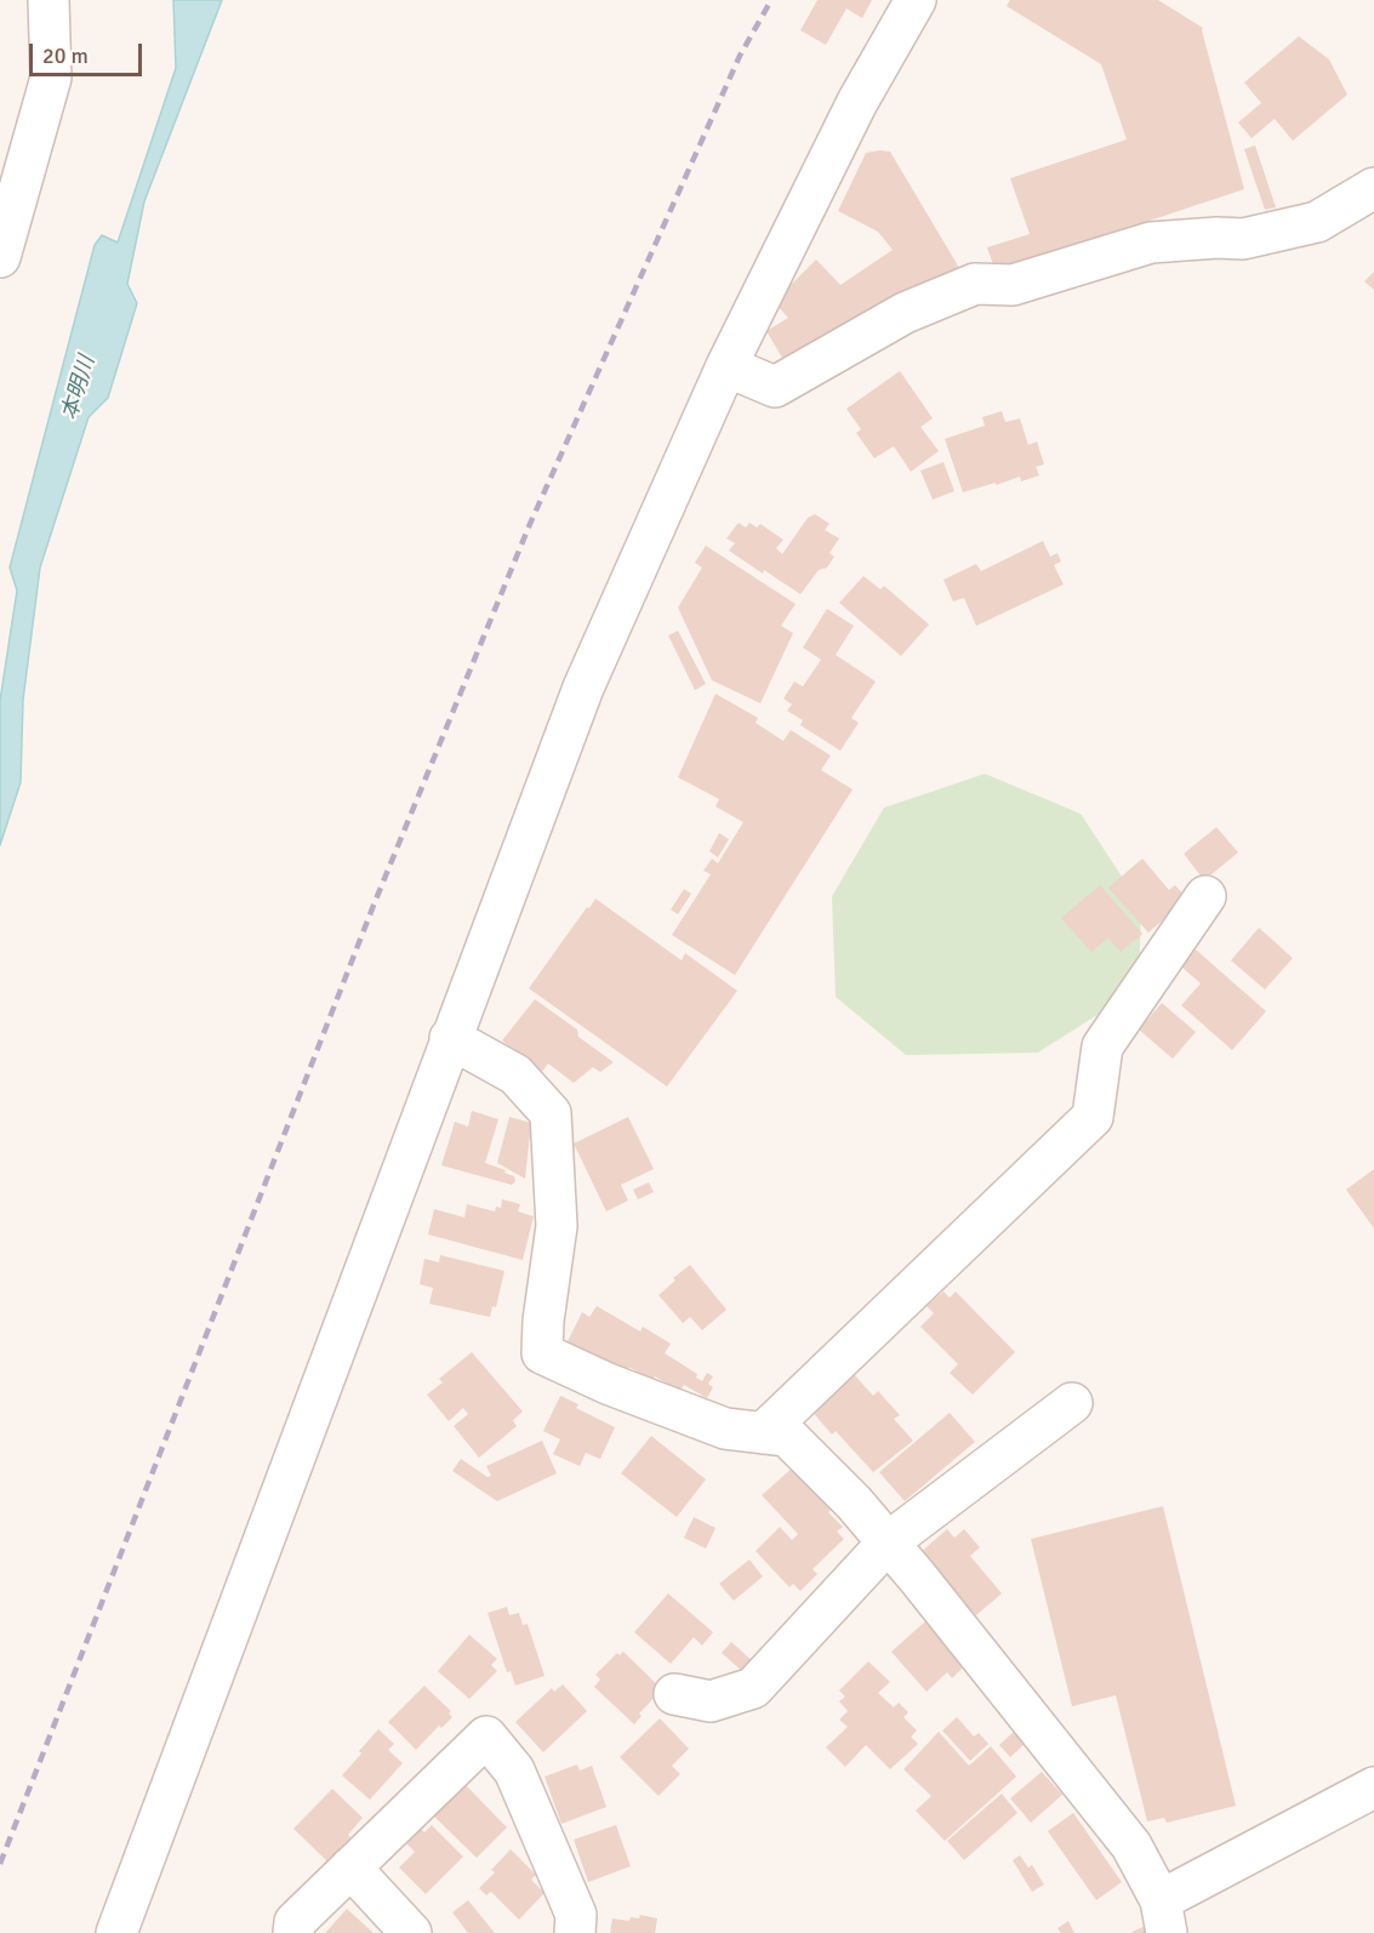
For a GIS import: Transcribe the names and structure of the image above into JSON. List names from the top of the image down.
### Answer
{
  "water": ["本明川"],
  "scale_bar": "20 m"
}
